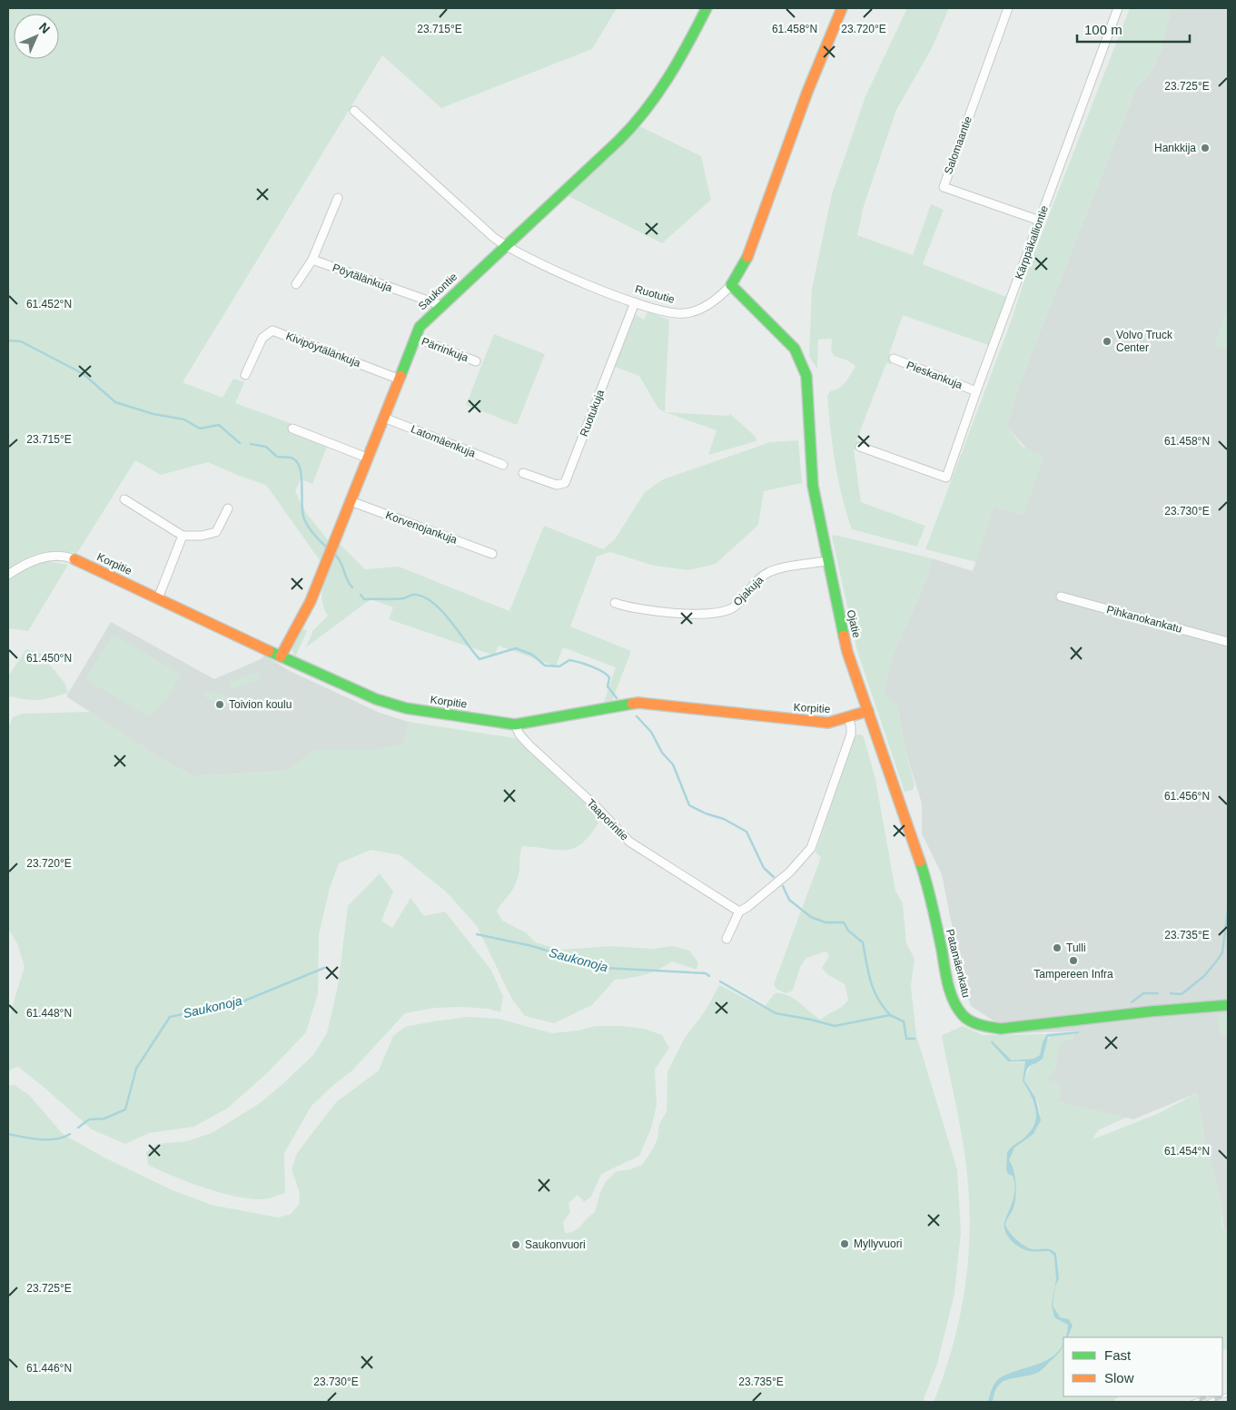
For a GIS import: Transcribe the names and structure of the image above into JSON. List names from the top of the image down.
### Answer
{
  "streets": {
    "street": [
      "Salomaantie",
      "Kärppäkalliontie",
      "Pöytälänkuja",
      "Saukontie",
      "Ruotutie",
      "Kivipöytälänkuja",
      "Pärrinkuja",
      "Pieskankuja",
      "Ruotukuja",
      "Latomäenkuja",
      "Korvenojankuja",
      "Korpitie",
      "Ojakuja",
      "Pihkanokankatu",
      "Ojatie",
      "Taaporintie",
      "Patamäenkatu"
    ]
  },
  "crossings": [
    ["Salomaantie", "Kärppäkalliontie"],
    ["Kärppäkalliontie", "Pieskankuja"],
    ["Pöytälänkuja", "Saukontie"],
    ["Saukontie", "Ruotutie"],
    ["Saukontie", "Kivipöytälänkuja"],
    ["Saukontie", "Pärrinkuja"],
    ["Saukontie", "Latomäenkuja"],
    ["Saukontie", "Korvenojankuja"],
    ["Saukontie", "Korpitie"],
    ["Ruotutie", "Ruotukuja"],
    ["Ruotutie", "Ojatie"],
    ["Korpitie", "Taaporintie"],
    ["Ojakuja", "Ojatie"],
    ["Ojatie", "Patamäenkatu"]
  ],
  "water": ["Saukonoja"],
  "places": [
    "Hankkija",
    "Volvo Truck Center",
    "Toivion koulu",
    "Tulli",
    "Tampereen Infra",
    "Myllyvuori",
    "Saukonvuori"
  ],
  "legend": ["Fast", "Slow"],
  "scale_bar": "100 m",
  "north": "top right",
  "coordinates": [
    "23.715°E",
    "61.458°N",
    "23.720°E",
    "23.725°E",
    "61.452°N",
    "23.730°E",
    "61.450°N",
    "61.456°N",
    "23.735°E",
    "61.448°N",
    "61.454°N",
    "61.446°N"
  ]
}
